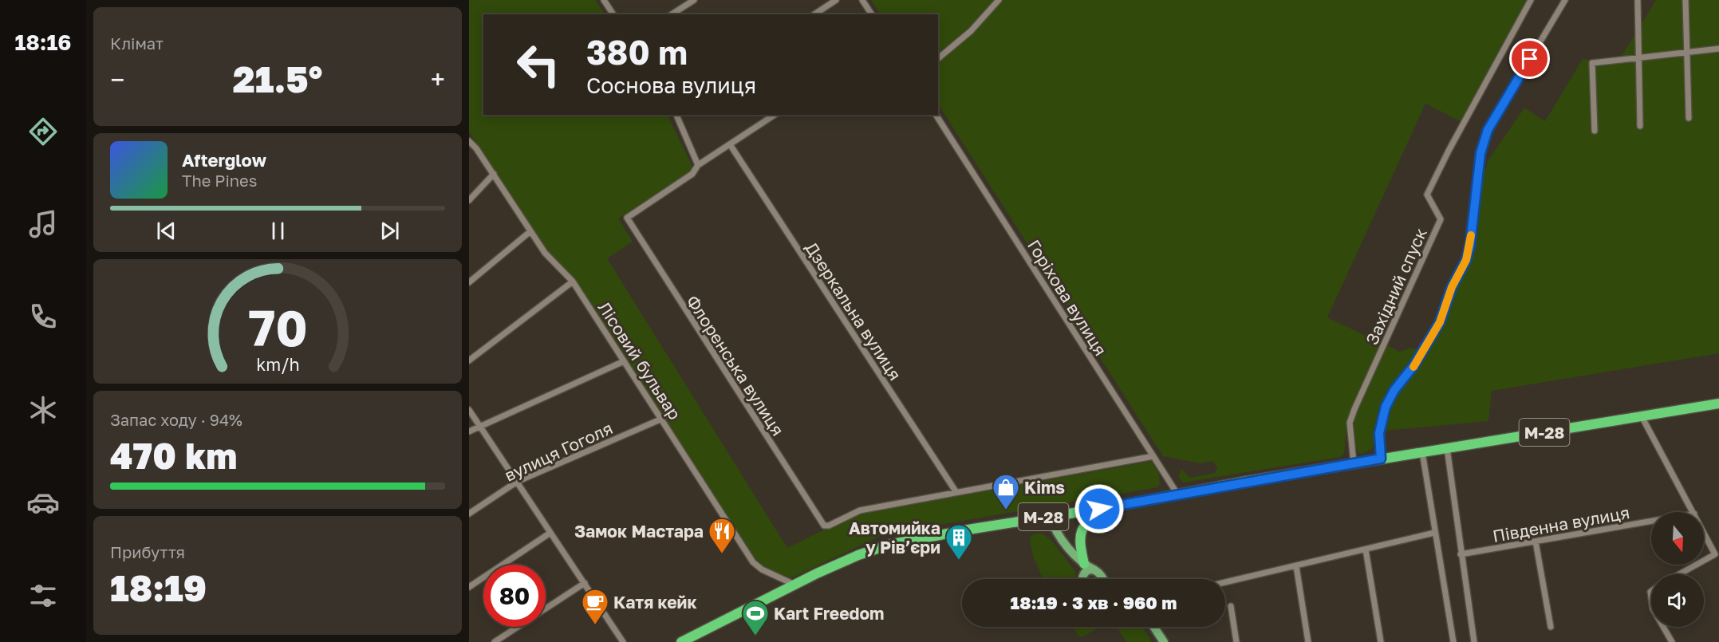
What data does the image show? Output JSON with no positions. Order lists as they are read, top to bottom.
{
  "streets": {
    "highway": ["М-28"],
    "street": [
      "Західний спуск",
      "Горіхова вулиця",
      "Дзеркальна вулиця",
      "Лісовий бульвар",
      "Флоренська вулиця",
      "вулиця Гоголя",
      "Південна вулиця"
    ]
  },
  "crossings": [
    ["Західний спуск", "М-28"],
    ["Горіхова вулиця", "М-28"],
    ["Дзеркальна вулиця", "Флоренська вулиця"],
    ["Лісовий бульвар", "М-28"],
    ["Лісовий бульвар", "вулиця Гоголя"]
  ],
  "places": {
    "shop": ["Kims"],
    "restaurant": ["Замок Мастара"],
    "building": ["Автомийка у Рівʼєри"],
    "cafe": ["Катя кейк"],
    "sports": ["Kart Freedom"]
  },
  "north": "bottom",
  "page": {
    "tabs": "18:16",
    "tile": [
      "Клімат",
      ["Запас ходу · 94%", "470 km"],
      ["Прибуття", "18:19"]
    ],
    "turn": ["380 m", "Соснова вулиця"],
    "heat": ["−", "21.5°", "+"],
    "song": ["Afterglow", "The Pines"],
    "limit": "80",
    "trip": "18:19 · 3 хв · 960 m",
    "gauge": ["70", "km/h"]
  }
}
